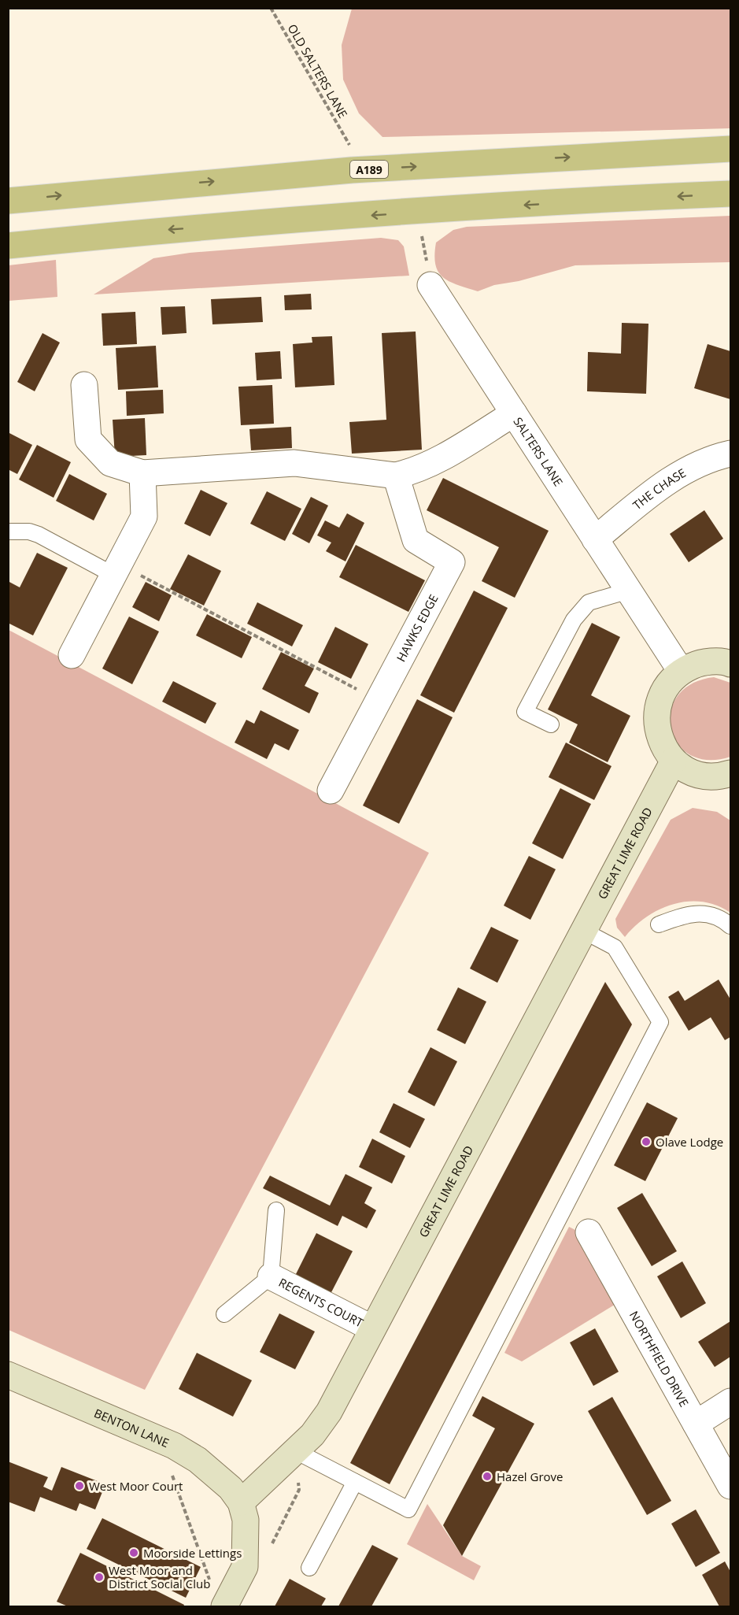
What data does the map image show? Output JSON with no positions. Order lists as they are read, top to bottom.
{
  "streets": {
    "main road": ["A189", "GREAT LIME ROAD", "BENTON LANE"],
    "street": [
      "SALTERS LANE",
      "THE CHASE",
      "HAWKS EDGE",
      "REGENTS COURT",
      "NORTHFIELD DRIVE"
    ],
    "path": ["OLD SALTERS LANE"]
  },
  "crossings": [
    ["SALTERS LANE", "THE CHASE"],
    ["GREAT LIME ROAD", "REGENTS COURT"],
    ["GREAT LIME ROAD", "BENTON LANE"]
  ],
  "places": [
    "Olave Lodge",
    "Hazel Grove",
    "West Moor Court",
    "Moorside Lettings",
    "West Moor and District Social Club"
  ]
}
